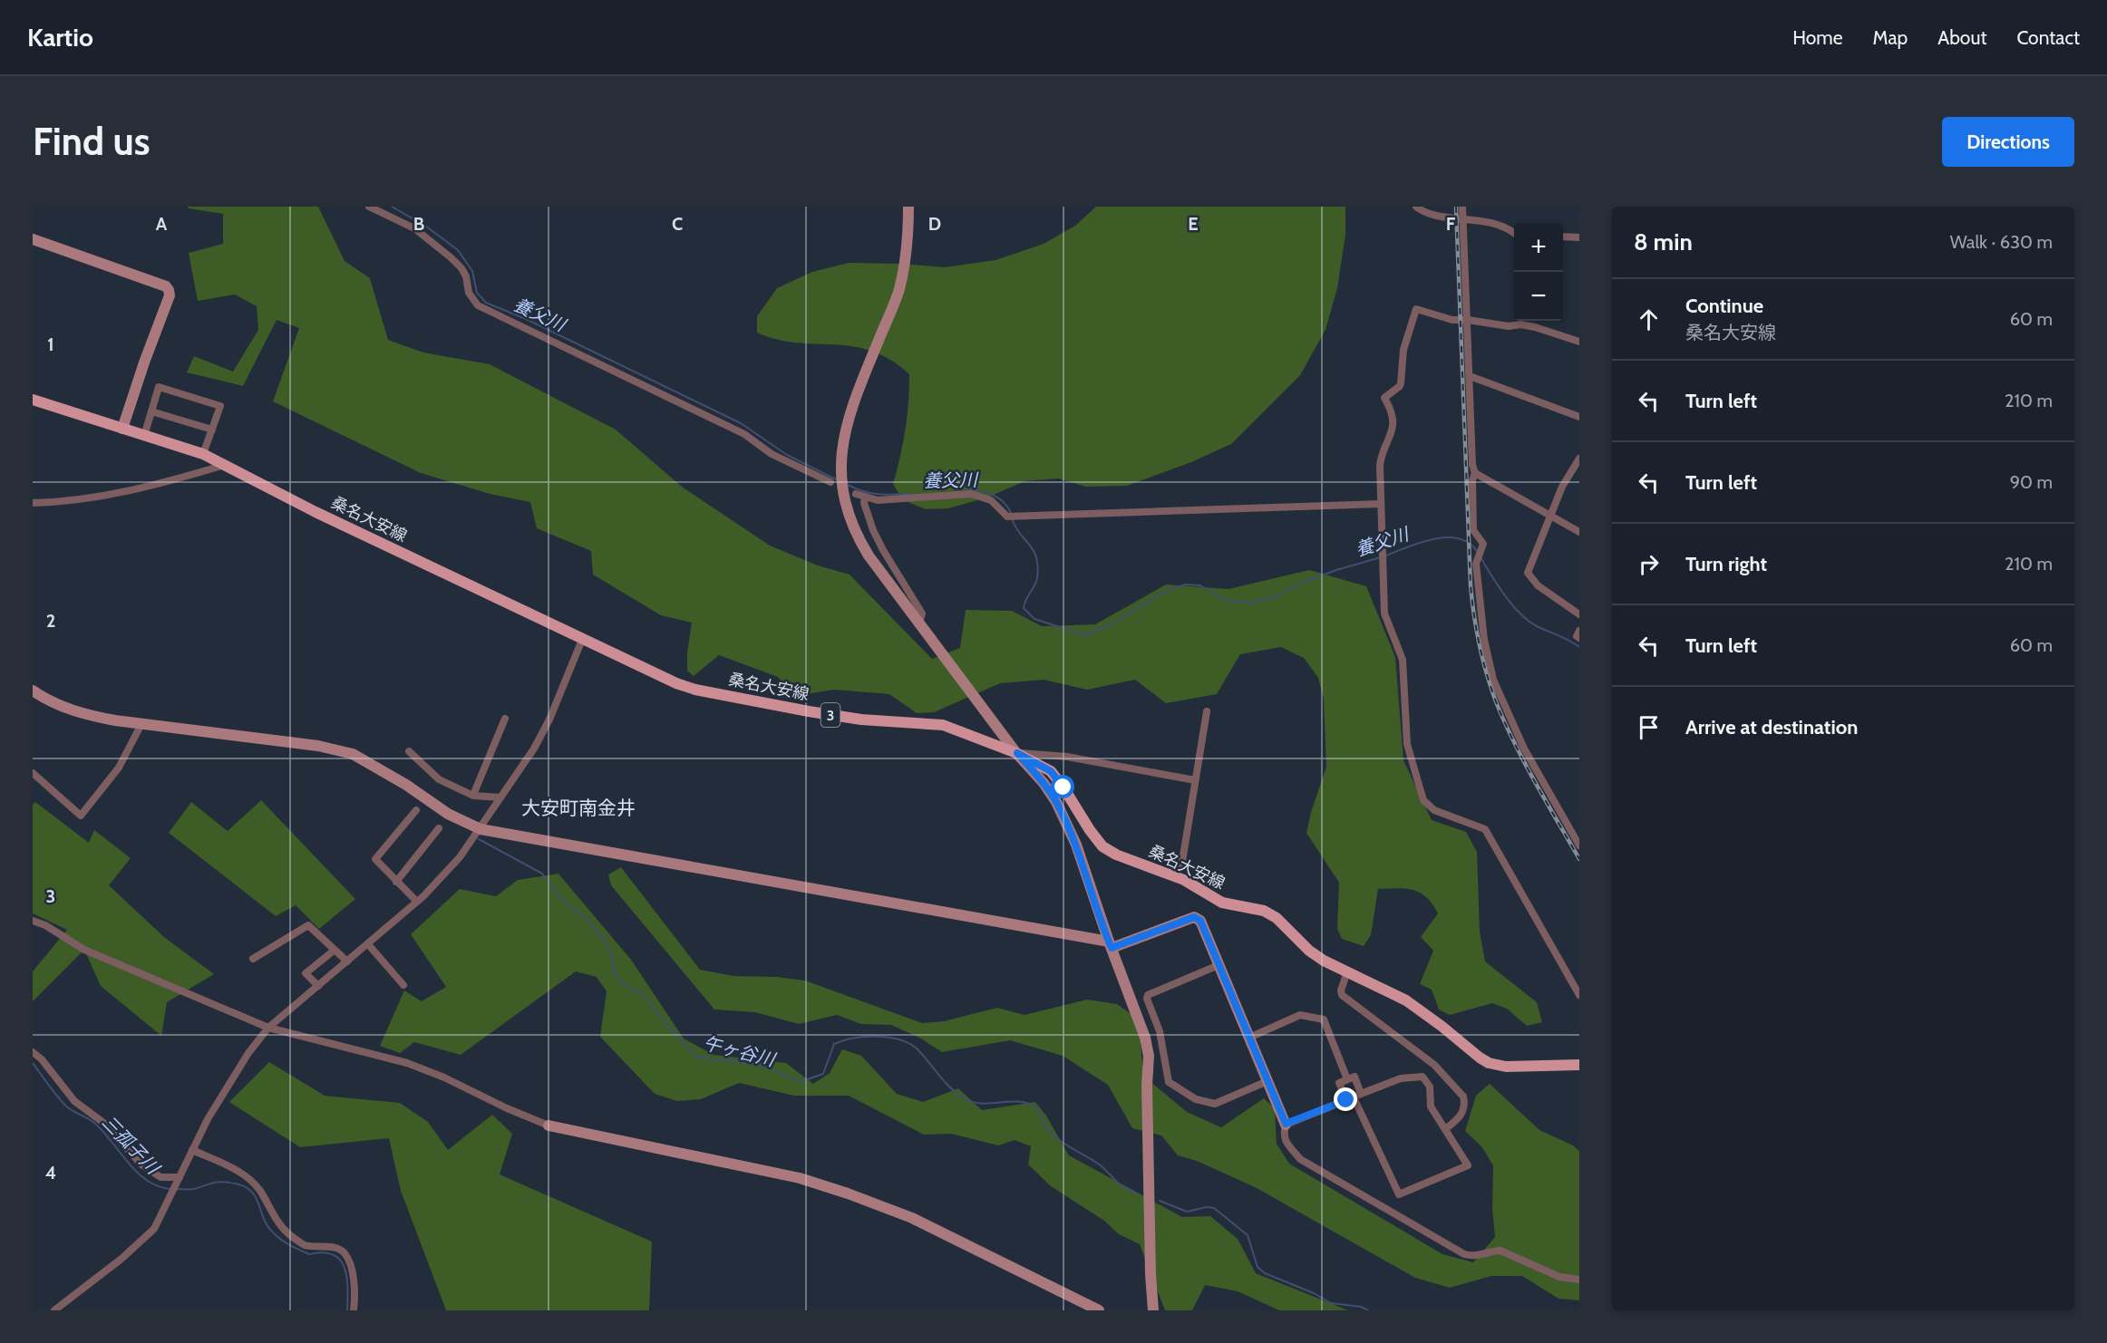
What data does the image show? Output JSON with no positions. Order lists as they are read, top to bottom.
{
  "streets": {
    "main road": ["桑名大安線", "3"]
  },
  "districts": ["大安町南金井"],
  "water": ["養父川", "午ヶ谷川", "三孤子川"],
  "page": {
    "header": "Kartio",
    "nav": [
      "Home",
      "Map",
      "About",
      "Contact"
    ],
    "buttons": "Directions",
    "title": "Find us",
    "heading": ["8 min", "Walk · 630 m"],
    "map_buttons": ["+", "−"],
    "list": [
      ["Continue", "桑名大安線", "60 m"],
      ["Turn left", "210 m"],
      ["Turn left", "90 m"],
      ["Turn right", "210 m"],
      ["Turn left", "60 m"],
      "Arrive at destination"
    ]
  },
  "grid": {
    "columns": [
      "A",
      "B",
      "C",
      "D",
      "E",
      "F"
    ],
    "rows": [
      "1",
      "2",
      "3",
      "4"
    ]
  }
}
